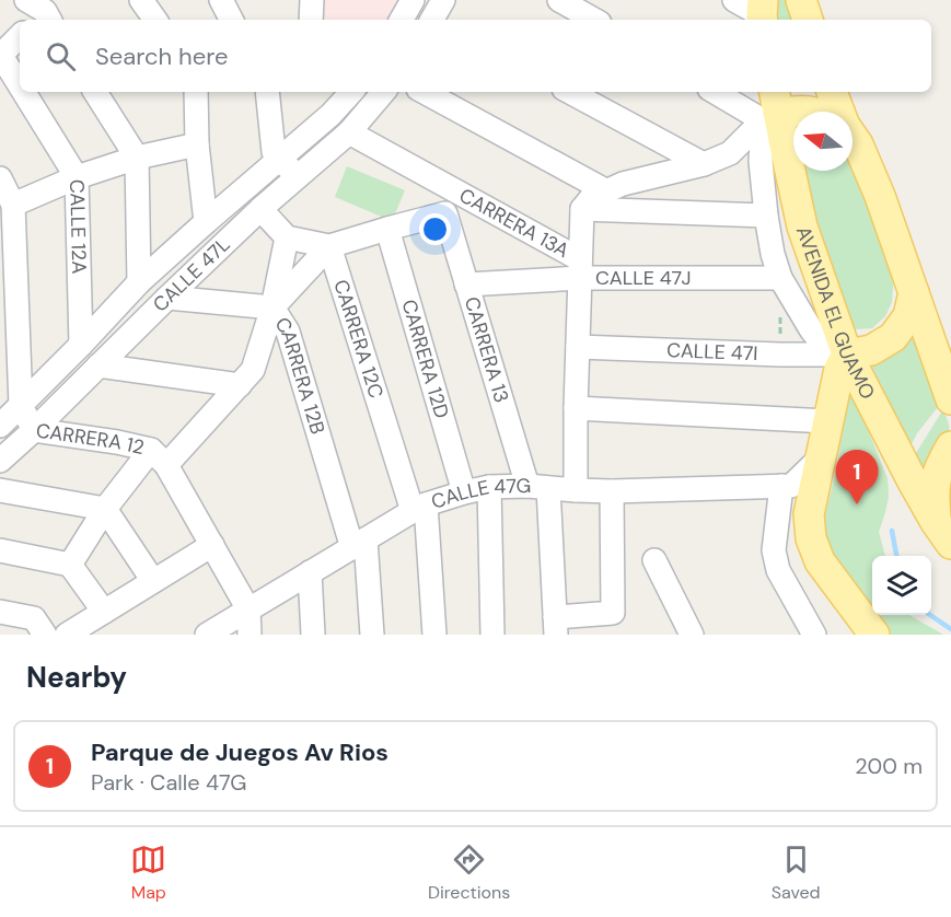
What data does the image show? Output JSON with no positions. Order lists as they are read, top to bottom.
{
  "streets": {
    "main road": ["AVENIDA EL GUAMO"],
    "street": [
      "CARRERA 13A",
      "CALLE 12A",
      "CALLE 47L",
      "CALLE 47J",
      "CARRERA 12C",
      "CARRERA 13",
      "CALLE 47I",
      "CARRERA 12D",
      "CARRERA 12B",
      "CARRERA 12",
      "CALLE 47G"
    ]
  },
  "crossings": [
    ["CARRERA 13A", "CALLE 47L"],
    ["CARRERA 13A", "CALLE 47J"],
    ["CARRERA 13A", "CALLE 47I"],
    ["CARRERA 13A", "CALLE 47G"],
    ["CALLE 12A", "CALLE 47L"],
    ["CALLE 47L", "CARRERA 12B"],
    ["CALLE 47L", "CARRERA 12"],
    ["CALLE 47J", "CARRERA 13"],
    ["AVENIDA EL GUAMO", "CALLE 47I"],
    ["CARRERA 12C", "CALLE 47G"],
    ["CARRERA 13", "CARRERA 12D"],
    ["CARRERA 13", "CALLE 47G"],
    ["CARRERA 12D", "CALLE 47G"],
    ["CARRERA 12B", "CALLE 47G"],
    ["CARRERA 12", "CALLE 47G"]
  ],
  "north": "left",
  "page": {
    "search": "Search here",
    "pins": "1",
    "heading": "Nearby",
    "list": [
      {
        "mark": "1",
        "name": "Parque de Juegos Av Rios",
        "note": "Park · Calle 47G",
        "value": "200 m"
      }
    ],
    "nav": ["Map", "Directions", "Saved"]
  }
}
